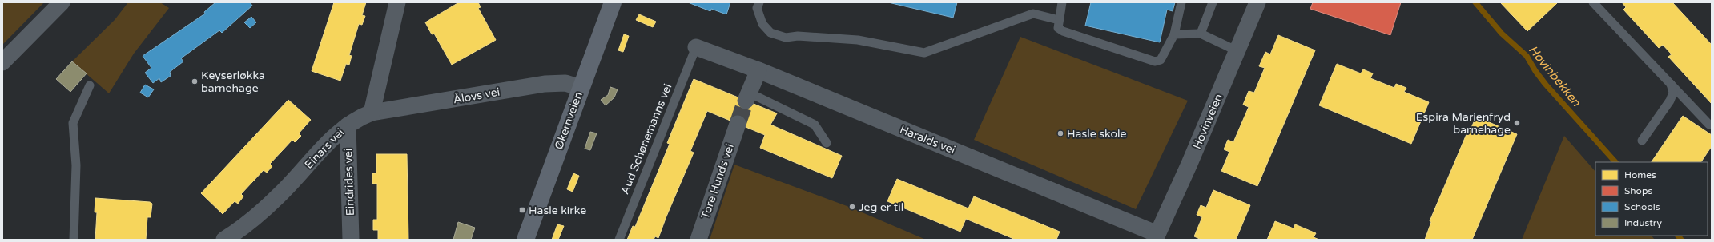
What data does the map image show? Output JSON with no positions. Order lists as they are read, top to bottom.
{
  "streets": {
    "main road": ["Økernveien"],
    "street": [
      "Ålovs vei",
      "Hovinveien",
      "Haralds vei",
      "Einars vei",
      "Tore Hunds vei",
      "Eindrides vei"
    ],
    "lane": ["Aud Schønemanns vei"]
  },
  "crossings": [
    ["Ålovs vei", "Økernveien"],
    ["Ålovs vei", "Einars vei"],
    ["Hovinveien", "Haralds vei"],
    ["Aud Schønemanns vei", "Haralds vei"],
    ["Einars vei", "Eindrides vei"]
  ],
  "water": ["Hovinbekken"],
  "places": {
    "other": [
      "Keyserløkka barnehage",
      "Espira Marienfryd barnehage",
      "Hasle skole",
      "Jeg er til"
    ],
    "transit": ["Hasle kirke"]
  },
  "legend": [
    "Homes",
    "Shops",
    "Schools",
    "Industry"
  ]
}
